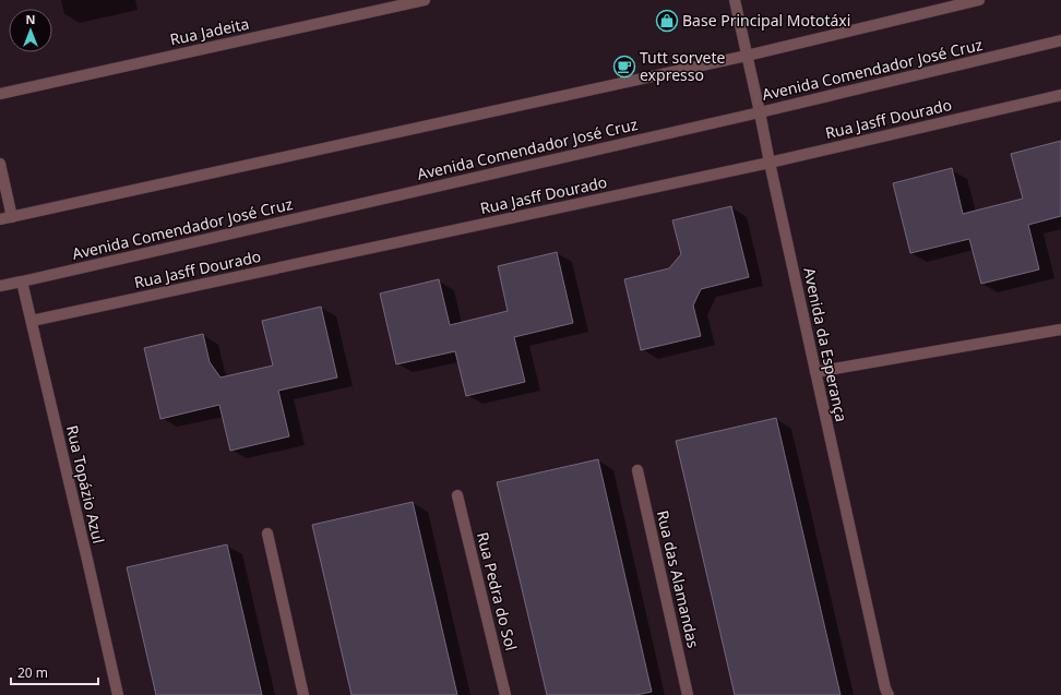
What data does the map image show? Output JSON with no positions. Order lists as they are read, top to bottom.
{
  "streets": {
    "street": [
      "Rua Jadeita",
      "Avenida Comendador José Cruz",
      "Rua Jasff Dourado",
      "Avenida da Esperança",
      "Rua Topázio Azul",
      "Rua das Alamandas",
      "Rua Pedra do Sol"
    ]
  },
  "crossings": [
    ["Avenida Comendador José Cruz", "Avenida da Esperança"],
    ["Avenida Comendador José Cruz", "Rua Topázio Azul"],
    ["Rua Jasff Dourado", "Avenida da Esperança"],
    ["Rua Jasff Dourado", "Rua Topázio Azul"]
  ],
  "places": {
    "shop": ["Base Principal Mototáxi"],
    "cafe": ["Tutt sorvete expresso"]
  },
  "scale_bar": "20 m",
  "north": "top"
}
